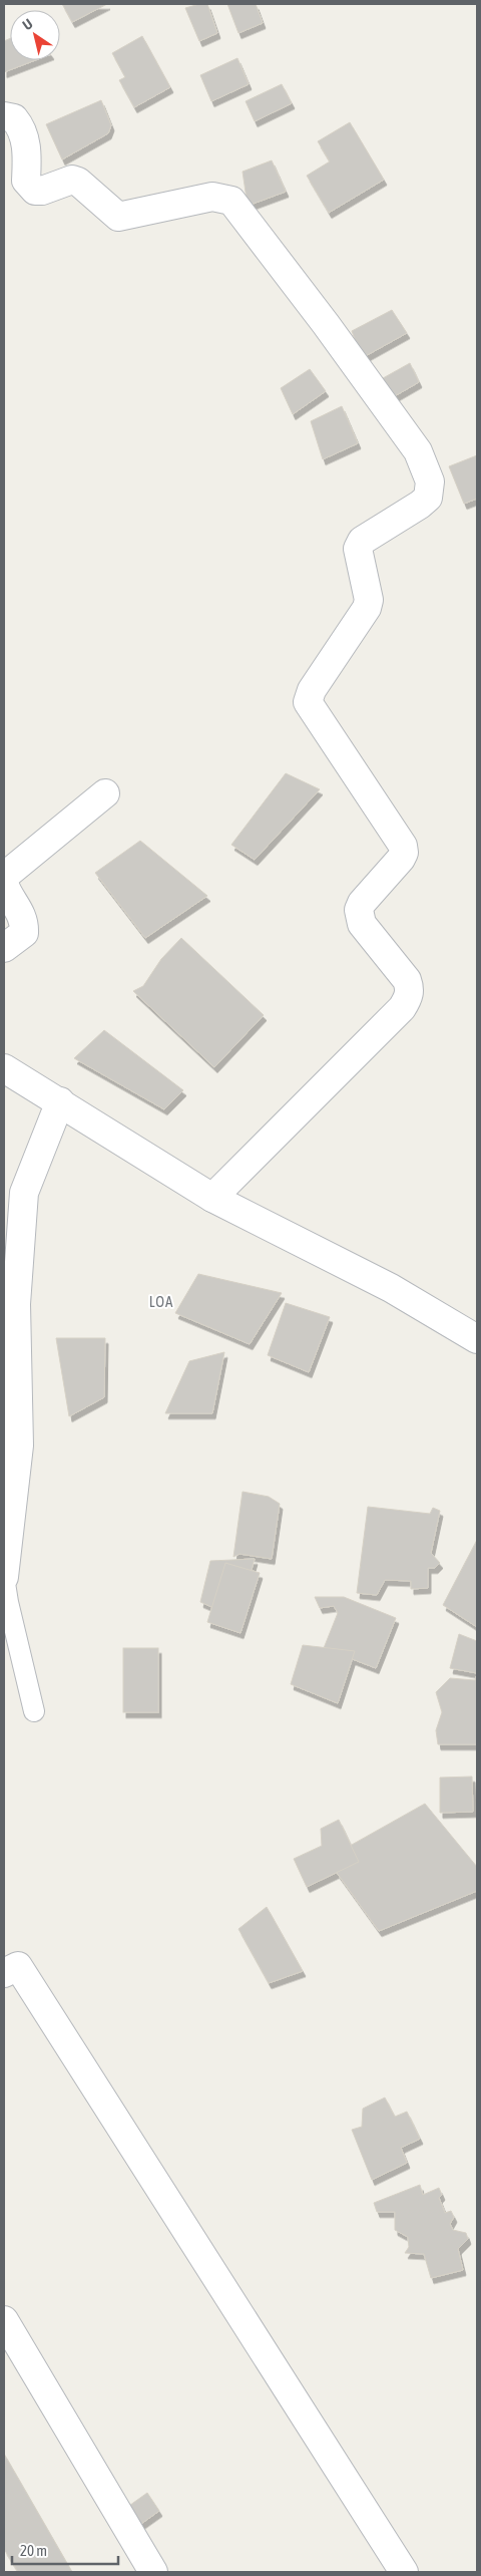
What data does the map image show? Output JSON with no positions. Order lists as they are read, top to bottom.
{
  "districts": ["LOA"],
  "scale_bar": "20 m",
  "north": "top left"
}
